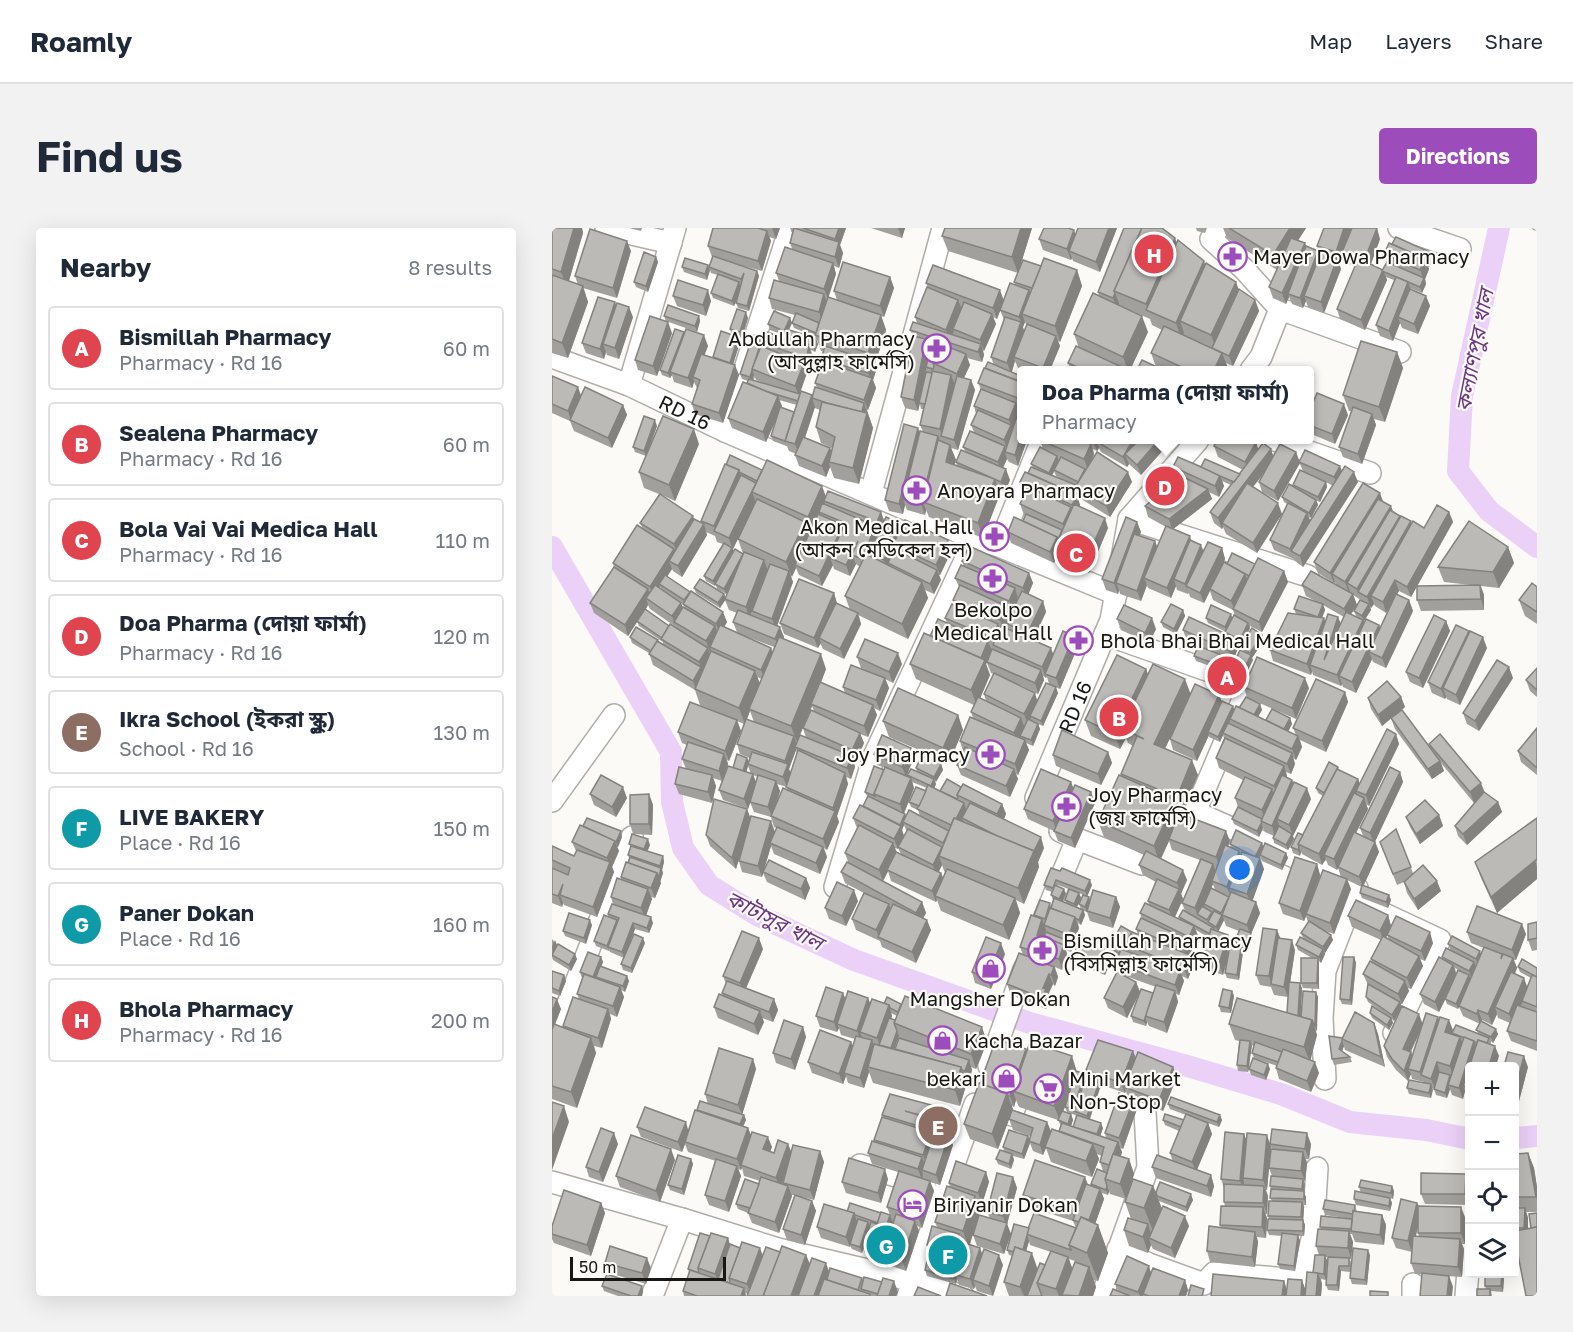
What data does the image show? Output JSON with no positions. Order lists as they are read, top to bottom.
{
  "streets": {
    "street": ["RD 16"]
  },
  "water": ["কল্যাণপুর খাল", "কাটাসুর খাল"],
  "places": {
    "pharmacy": [
      "Mayer Dowa Pharmacy",
      "Abdullah Pharmacy (আব্দুল্লাহ ফার্মেসি)",
      "Anoyara Pharmacy",
      "Akon Medical Hall (আকন মেডিকেল হল)",
      "Bekolpo Medical Hall",
      "Bhola Bhai Bhai Medical Hall",
      "Joy Pharmacy",
      "Joy Pharmacy (জয় ফার্মেসি)",
      "Bismillah Pharmacy (বিসমিল্লাহ ফার্মেসি)"
    ],
    "shop": ["Mangsher Dokan", "Kacha Bazar", "bekari"],
    "supermarket": ["Mini Market Non-Stop"],
    "hotel": ["Biriyanir Dokan"]
  },
  "scale_bar": "50 m",
  "page": {
    "header": "Roamly",
    "nav": ["Map", "Layers", "Share"],
    "buttons": "Directions",
    "title": "Find us",
    "heading": ["Nearby", "8 results"],
    "pins": [
      "H",
      "D",
      "C",
      "A",
      "B",
      "E",
      "G",
      "F"
    ],
    "list": [
      {
        "mark": "A",
        "name": "Bismillah Pharmacy",
        "note": "Pharmacy · Rd 16",
        "value": "60 m"
      },
      {
        "mark": "B",
        "name": "Sealena Pharmacy",
        "note": "Pharmacy · Rd 16",
        "value": "60 m"
      },
      {
        "mark": "C",
        "name": "Bola Vai Vai Medica Hall",
        "note": "Pharmacy · Rd 16",
        "value": "110 m"
      },
      {
        "mark": "D",
        "name": "Doa Pharma (দোয়া ফার্মা)",
        "note": "Pharmacy · Rd 16",
        "value": "120 m"
      },
      {
        "mark": "E",
        "name": "Ikra School (ইকরা স্কুল)",
        "note": "School · Rd 16",
        "value": "130 m"
      },
      {
        "mark": "F",
        "name": "LIVE BAKERY",
        "note": "Place · Rd 16",
        "value": "150 m"
      },
      {
        "mark": "G",
        "name": "Paner Dokan",
        "note": "Place · Rd 16",
        "value": "160 m"
      },
      {
        "mark": "H",
        "name": "Bhola Pharmacy",
        "note": "Pharmacy · Rd 16",
        "value": "200 m"
      }
    ],
    "popup": ["Doa Pharma (দোয়া ফার্মা)", "Pharmacy"],
    "map_buttons": ["+", "−"],
    "scale": "50 m"
  }
}
